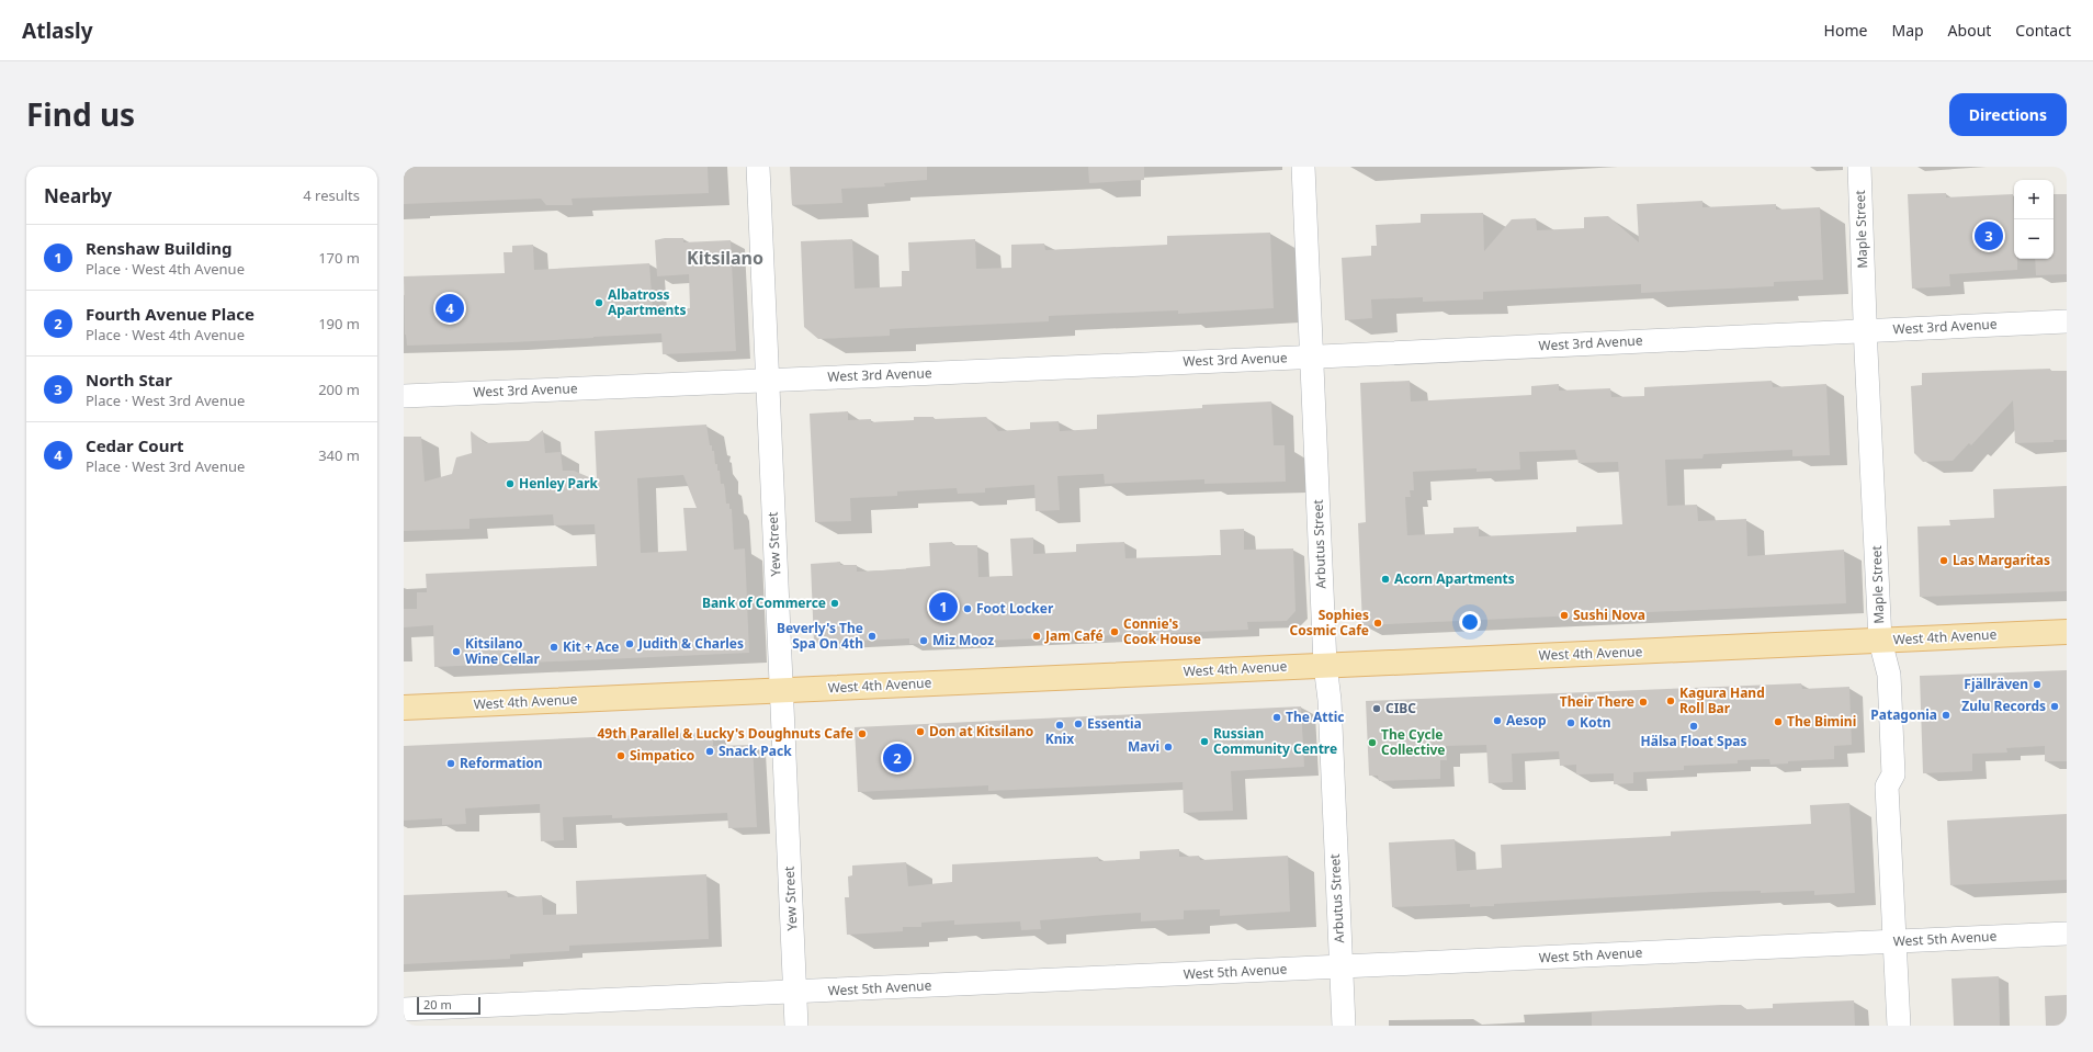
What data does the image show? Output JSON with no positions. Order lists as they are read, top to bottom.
{
  "streets": {
    "main road": ["West 4th Avenue"],
    "street": [
      "Maple Street",
      "West 3rd Avenue",
      "Yew Street",
      "Arbutus Street",
      "West 5th Avenue"
    ]
  },
  "crossings": [
    ["Maple Street", "West 3rd Avenue"],
    ["Maple Street", "West 4th Avenue"],
    ["Maple Street", "West 5th Avenue"],
    ["West 3rd Avenue", "Yew Street"],
    ["West 3rd Avenue", "Arbutus Street"],
    ["Yew Street", "West 4th Avenue"],
    ["Yew Street", "West 5th Avenue"],
    ["Arbutus Street", "West 4th Avenue"],
    ["Arbutus Street", "West 5th Avenue"]
  ],
  "districts": ["Kitsilano"],
  "places": [
    "Albatross Apartments",
    "Henley Park",
    "Las Margaritas",
    "Acorn Apartments",
    "Bank of Commerce",
    "Foot Locker",
    "Sushi Nova",
    "Sophies Cosmic Cafe",
    "Connie's Cook House",
    "Beverly's The Spa On 4th",
    "Jam Café",
    "Miz Mooz",
    "Judith & Charles",
    "Kit + Ace",
    "Kitsilano Wine Cellar",
    "Fjällräven",
    "Kagura Hand Roll Bar",
    "Their There",
    "Zulu Records",
    "CIBC",
    "Patagonia",
    "The Attic",
    "Aesop",
    "The Bimini",
    "Kotn",
    "Essentia",
    "Knix",
    "Hälsa Float Spas",
    "Don at Kitsilano",
    "49th Parallel & Lucky's Doughnuts Cafe",
    "Russian Community Centre",
    "The Cycle Collective",
    "Mavi",
    "Snack Pack",
    "Simpatico",
    "Reformation"
  ],
  "scale_bar": "20 m",
  "page": {
    "header": "Atlasly",
    "nav": [
      "Home",
      "Map",
      "About",
      "Contact"
    ],
    "title": "Find us",
    "buttons": "Directions",
    "heading": ["Nearby", "4 results"],
    "map_buttons": ["+", "−"],
    "pins": [
      "3",
      "4",
      "1",
      "2"
    ],
    "list": [
      {
        "mark": "1",
        "name": "Renshaw Building",
        "note": "Place · West 4th Avenue",
        "value": "170 m"
      },
      {
        "mark": "2",
        "name": "Fourth Avenue Place",
        "note": "Place · West 4th Avenue",
        "value": "190 m"
      },
      {
        "mark": "3",
        "name": "North Star",
        "note": "Place · West 3rd Avenue",
        "value": "200 m"
      },
      {
        "mark": "4",
        "name": "Cedar Court",
        "note": "Place · West 3rd Avenue",
        "value": "340 m"
      }
    ],
    "scale": "20 m"
  }
}
